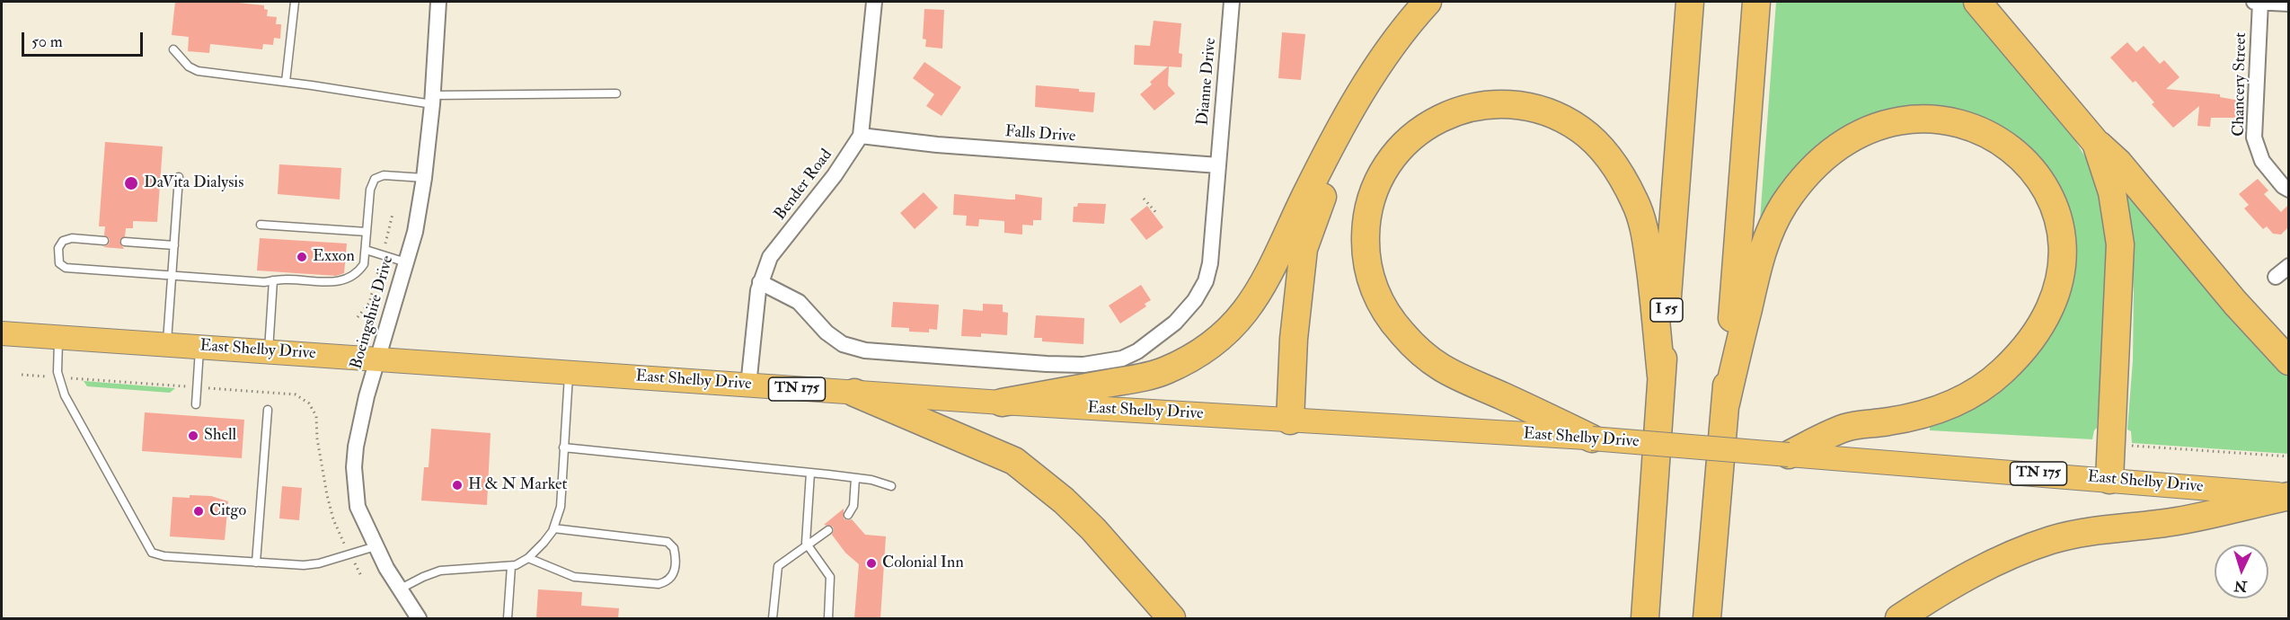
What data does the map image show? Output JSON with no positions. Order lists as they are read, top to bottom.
{
  "streets": {
    "highway": ["I 55"],
    "main road": ["East Shelby Drive", "TN 175"],
    "street": [
      "Dianne Drive",
      "Chancery Street",
      "Falls Drive",
      "Bender Road",
      "Boeingshire Drive"
    ]
  },
  "crossings": [
    ["Dianne Drive", "Falls Drive"],
    ["Dianne Drive", "Bender Road"],
    ["Falls Drive", "Bender Road"],
    ["Bender Road", "East Shelby Drive"],
    ["Boeingshire Drive", "East Shelby Drive"]
  ],
  "places": [
    "DaVita Dialysis",
    "Exxon",
    "Shell",
    "H & N Market",
    "Citgo",
    "Colonial Inn"
  ],
  "scale_bar": "50 m",
  "north": "bottom"
}
